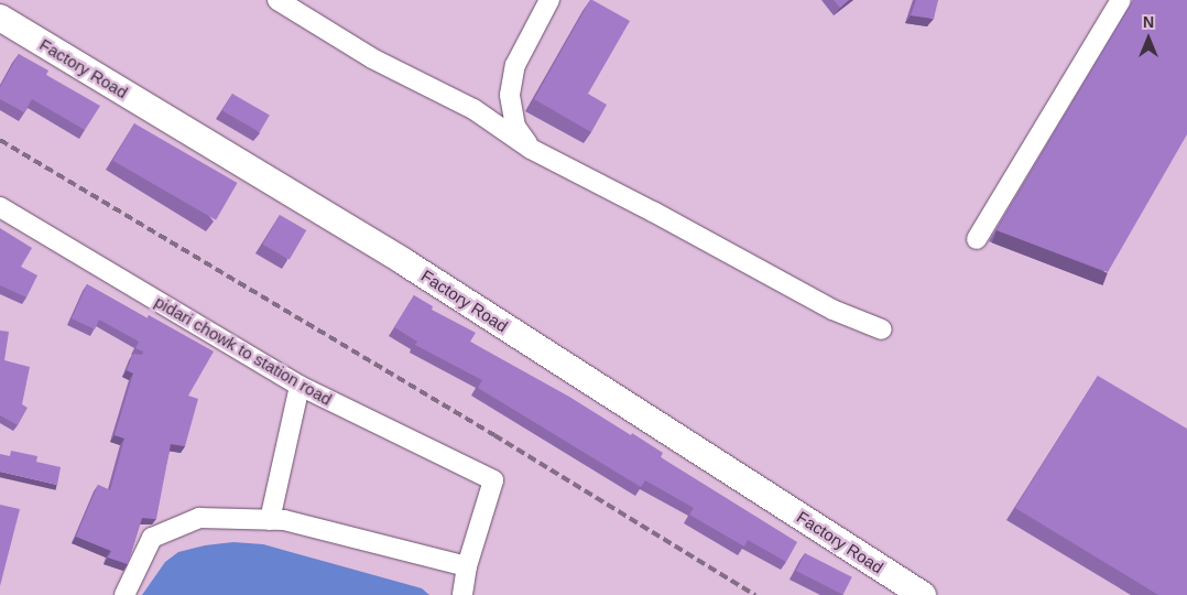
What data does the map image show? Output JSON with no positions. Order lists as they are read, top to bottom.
{
  "streets": {
    "main road": ["Factory Road"],
    "street": ["pidari chowk to station road"]
  },
  "north": "top"
}
